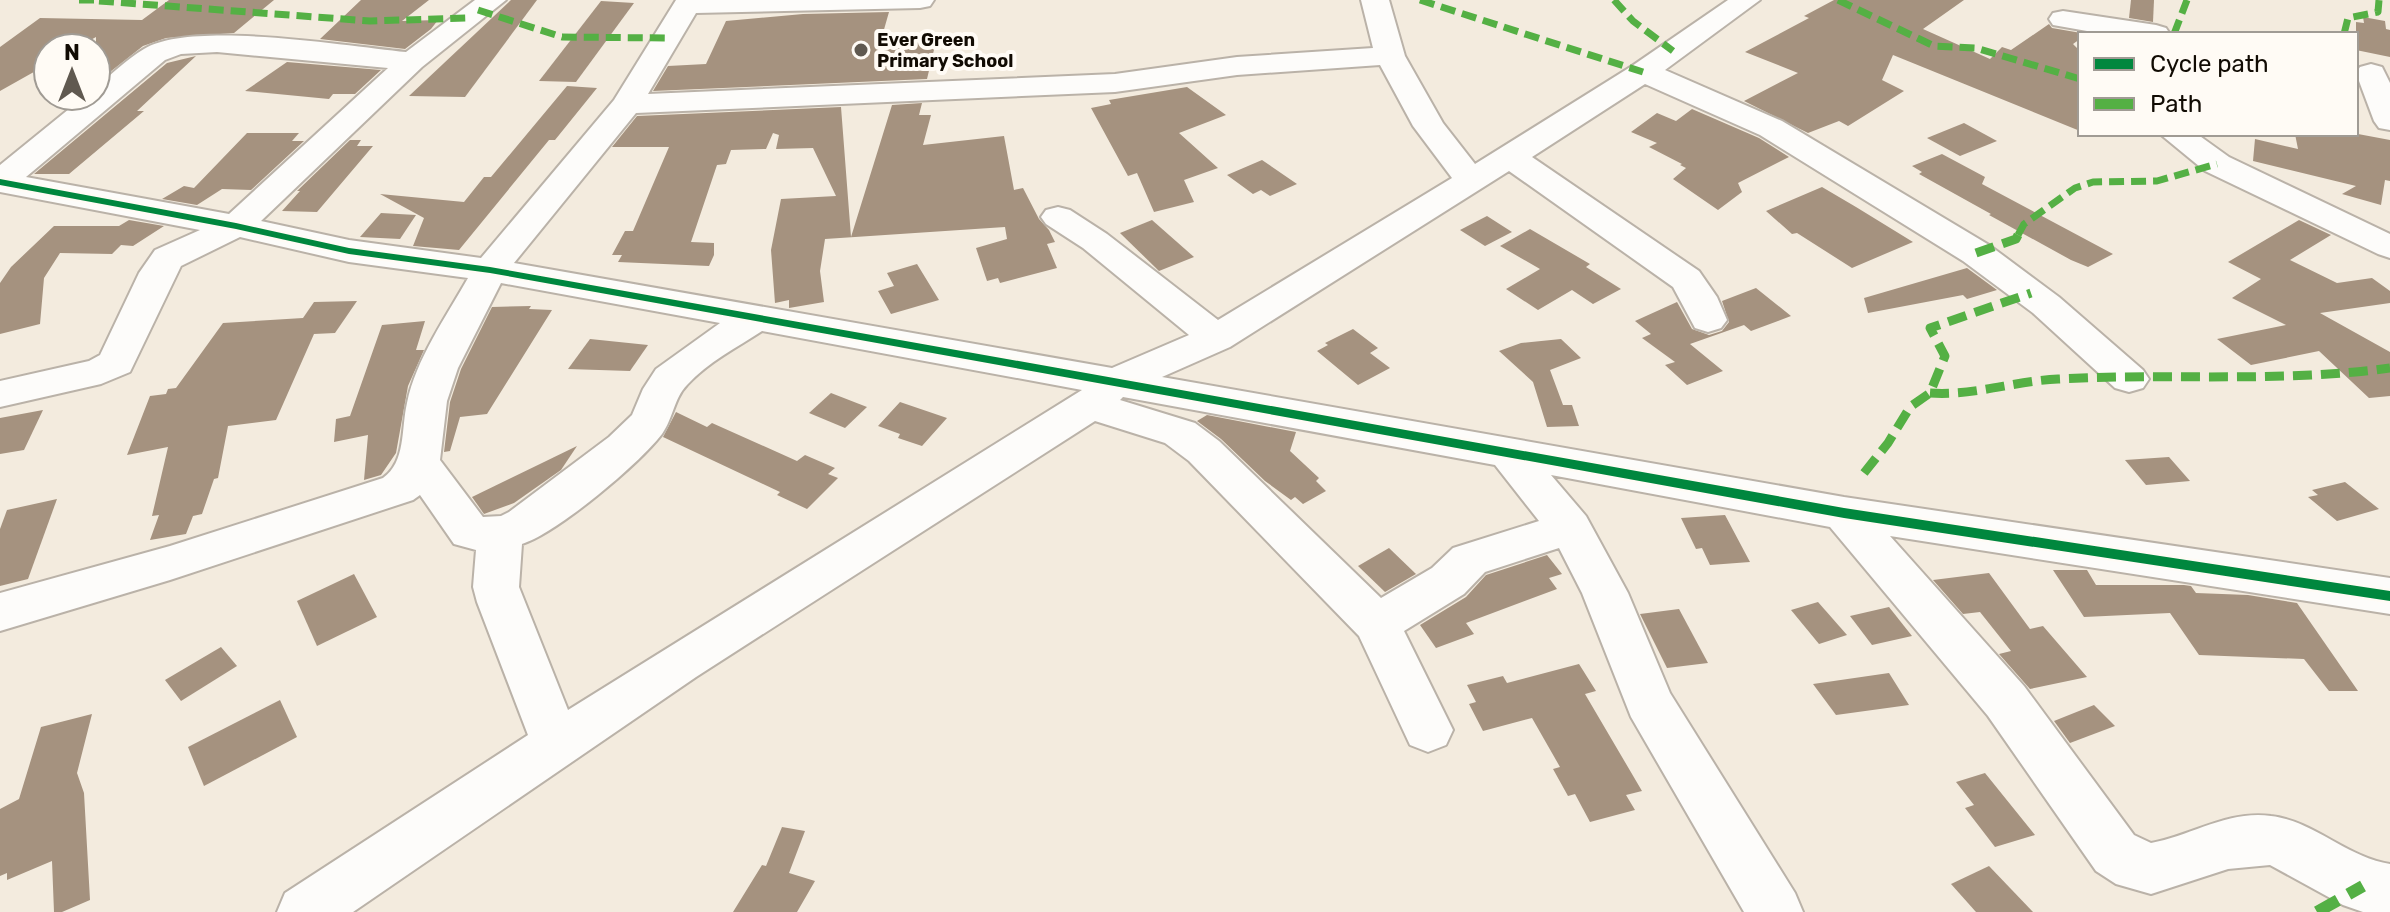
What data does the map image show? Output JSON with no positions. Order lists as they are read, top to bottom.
{
  "places": ["Ever Green Primary School"],
  "legend": ["Cycle path", "Path"],
  "north": "top"
}
